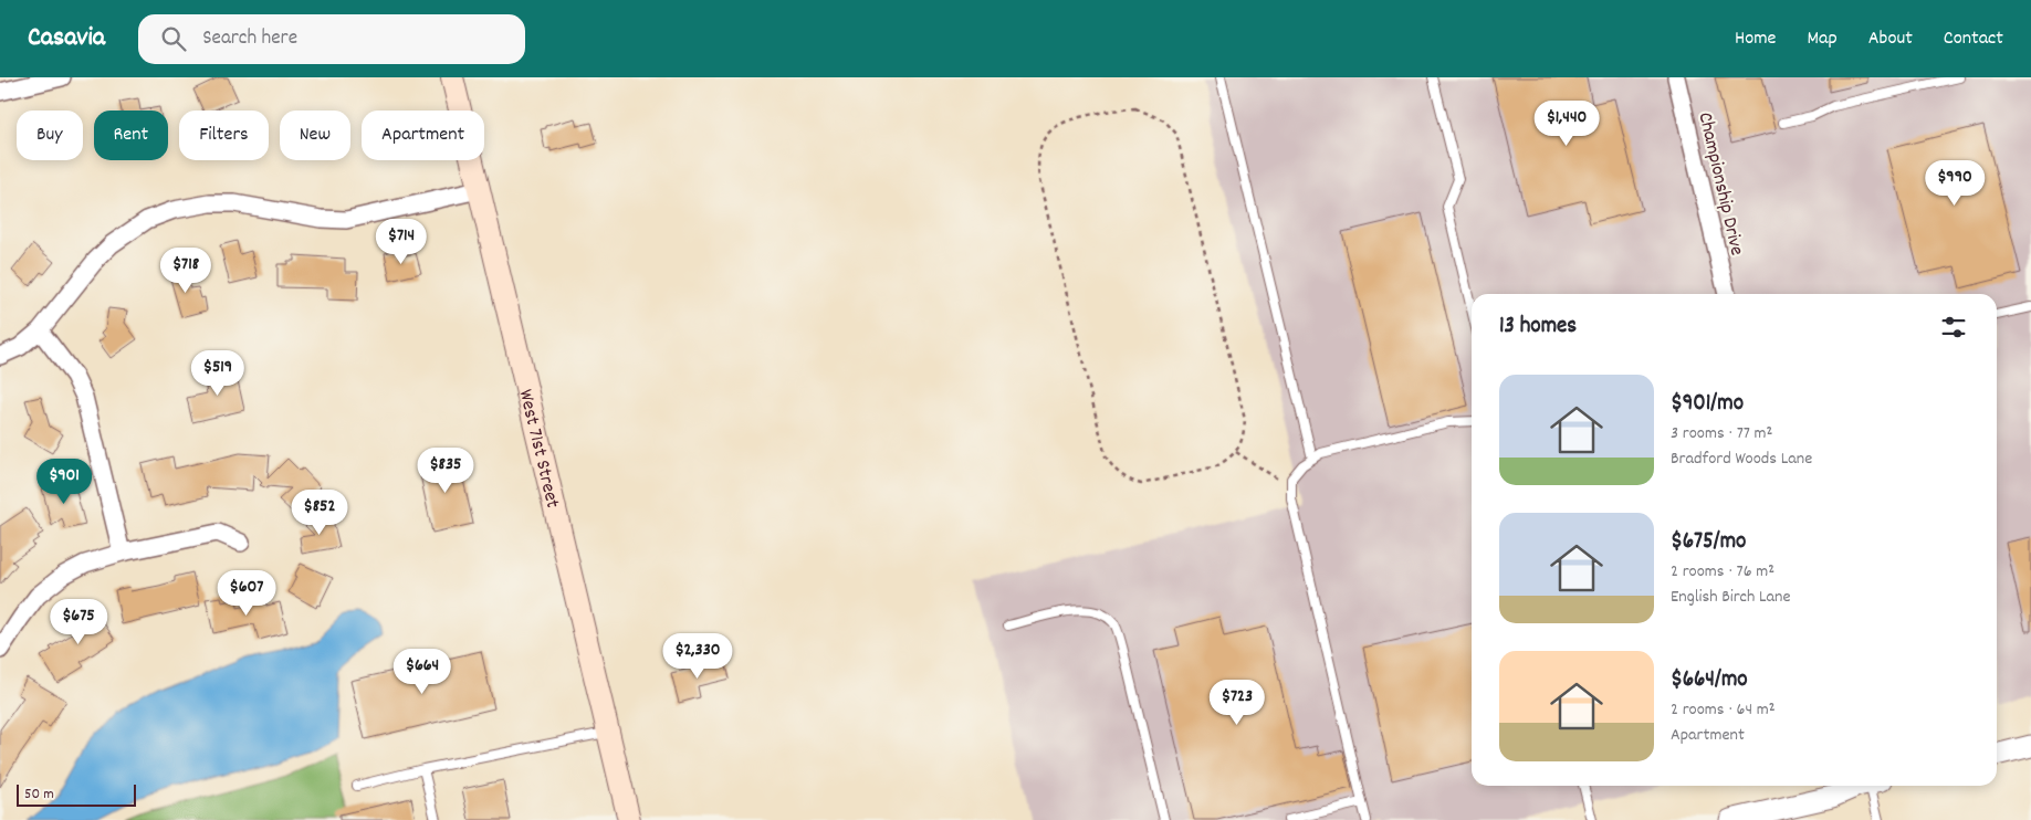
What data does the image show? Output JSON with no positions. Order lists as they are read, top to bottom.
{
  "streets": {
    "main road": ["West 71st Street"],
    "street": ["Championship Drive"]
  },
  "scale_bar": "50 m",
  "page": {
    "header": "Casavia",
    "search": "Search here",
    "nav": [
      "Home",
      "Map",
      "About",
      "Contact"
    ],
    "price": [
      "$1,440",
      "$990",
      "$714",
      "$718",
      "$519",
      "$835",
      "$901",
      "$852",
      "$607",
      "$675",
      "$2,330",
      "$664",
      "$723"
    ],
    "chip": [
      "Buy",
      "Rent",
      "Filters",
      "New",
      "Apartment"
    ],
    "heading": "13 homes",
    "list": [
      {
        "name": "$901/mo",
        "note": "3 rooms · 77 m² · Bradford Woods Lane"
      },
      {
        "name": "$675/mo",
        "note": "2 rooms · 76 m² · English Birch Lane"
      },
      {
        "name": "$664/mo",
        "note": "2 rooms · 64 m² · Apartment"
      }
    ],
    "scale": "50 m"
  }
}
